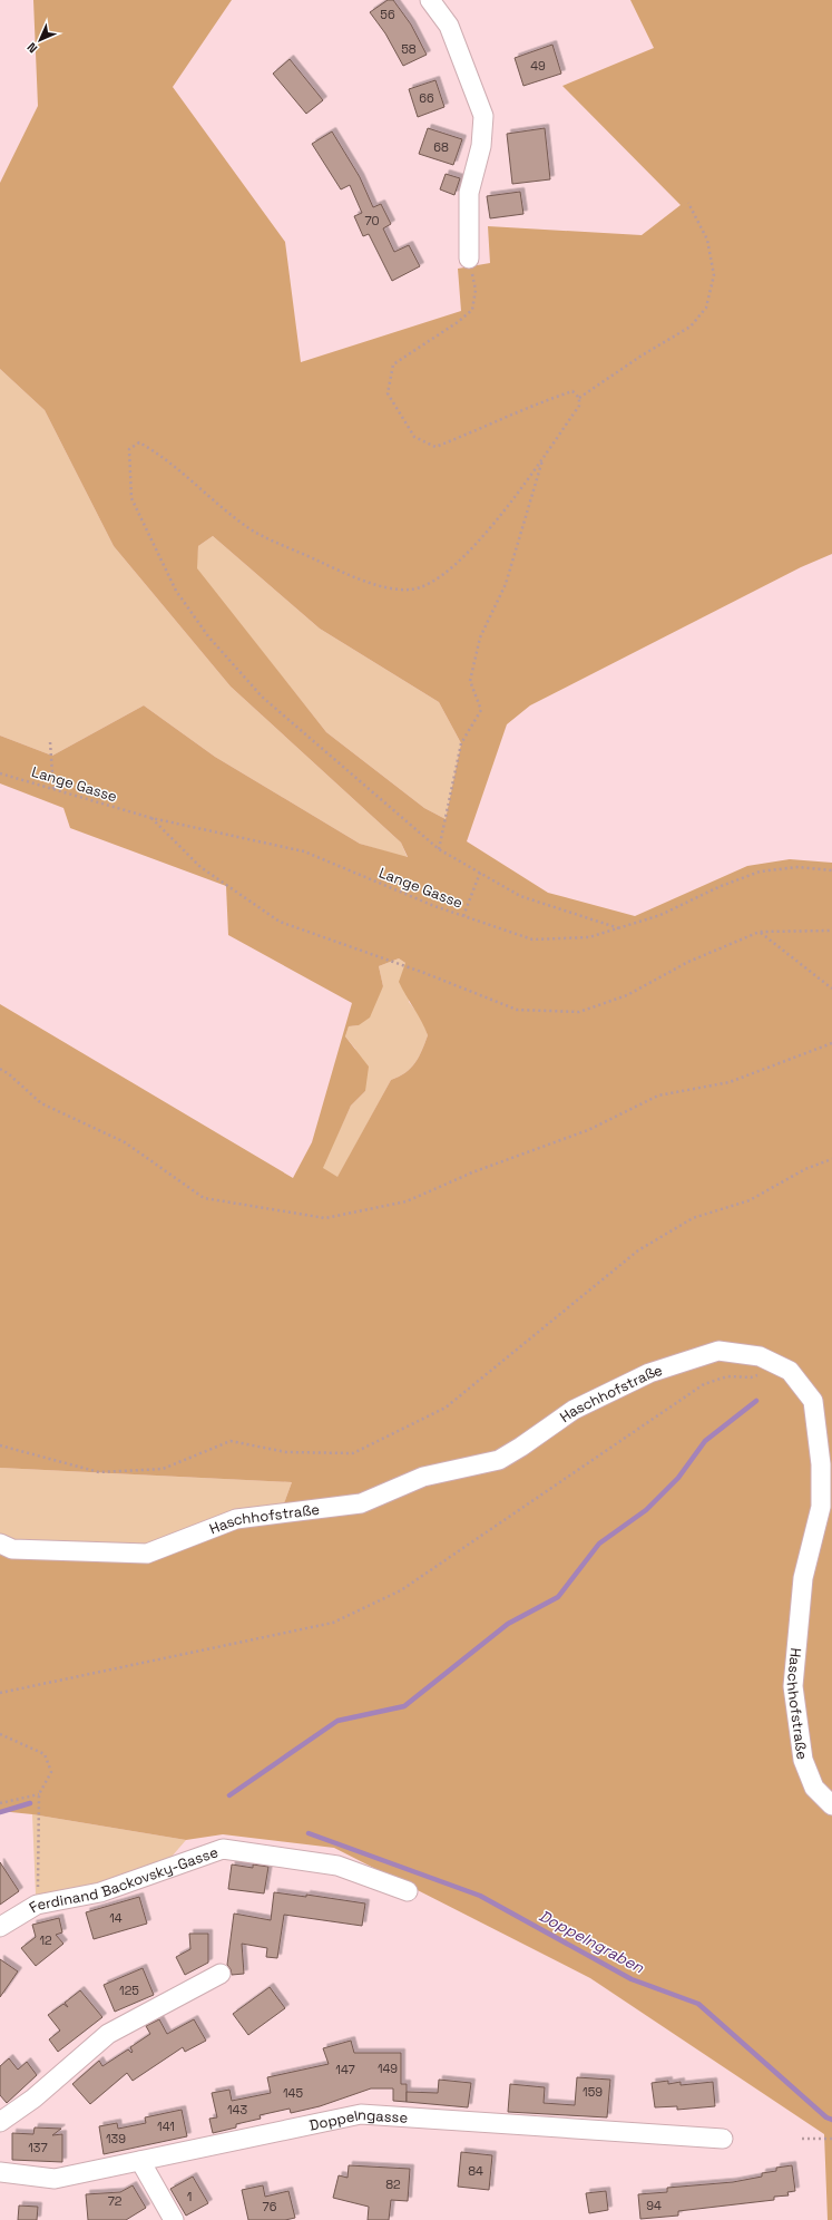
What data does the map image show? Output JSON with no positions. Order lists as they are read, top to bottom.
{
  "streets": {
    "street": ["Haschhofstraße", "Ferdinand Backovsky-Gasse", "Doppelngasse"],
    "path": ["Lange Gasse"]
  },
  "water": ["Doppelngraben"],
  "house_numbers": [
    "56",
    "58",
    "49",
    "66",
    "68",
    "70",
    "14",
    "12",
    "125",
    "149",
    "147",
    "159",
    "145",
    "143",
    "141",
    "139",
    "137",
    "84",
    "82",
    "1",
    "72",
    "94",
    "76"
  ],
  "north": "bottom left"
}
